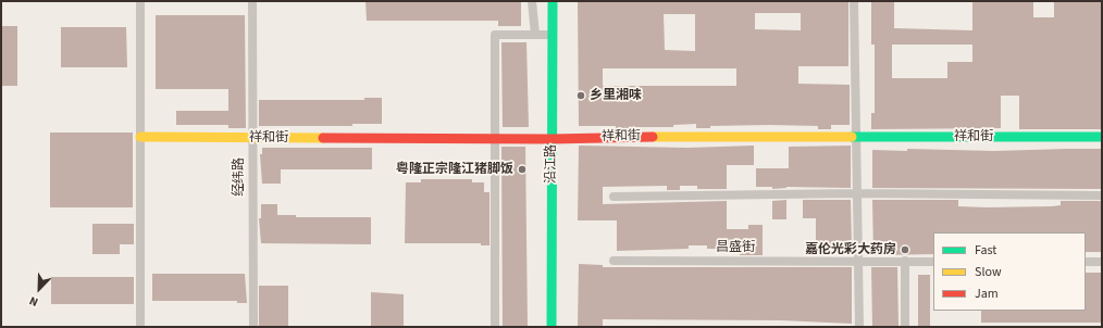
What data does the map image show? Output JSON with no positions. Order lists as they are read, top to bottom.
{
  "streets": {
    "street": [
      "祥和街",
      "沿江路",
      "经纬路",
      "昌盛街"
    ]
  },
  "crossings": [
    ["祥和街", "沿江路"],
    ["祥和街", "经纬路"]
  ],
  "places": ["乡里湘味", "粤隆正宗隆江猪脚饭", "嘉伦光彩大药房"],
  "legend": ["Fast", "Slow", "Jam"],
  "north": "bottom left"
}
